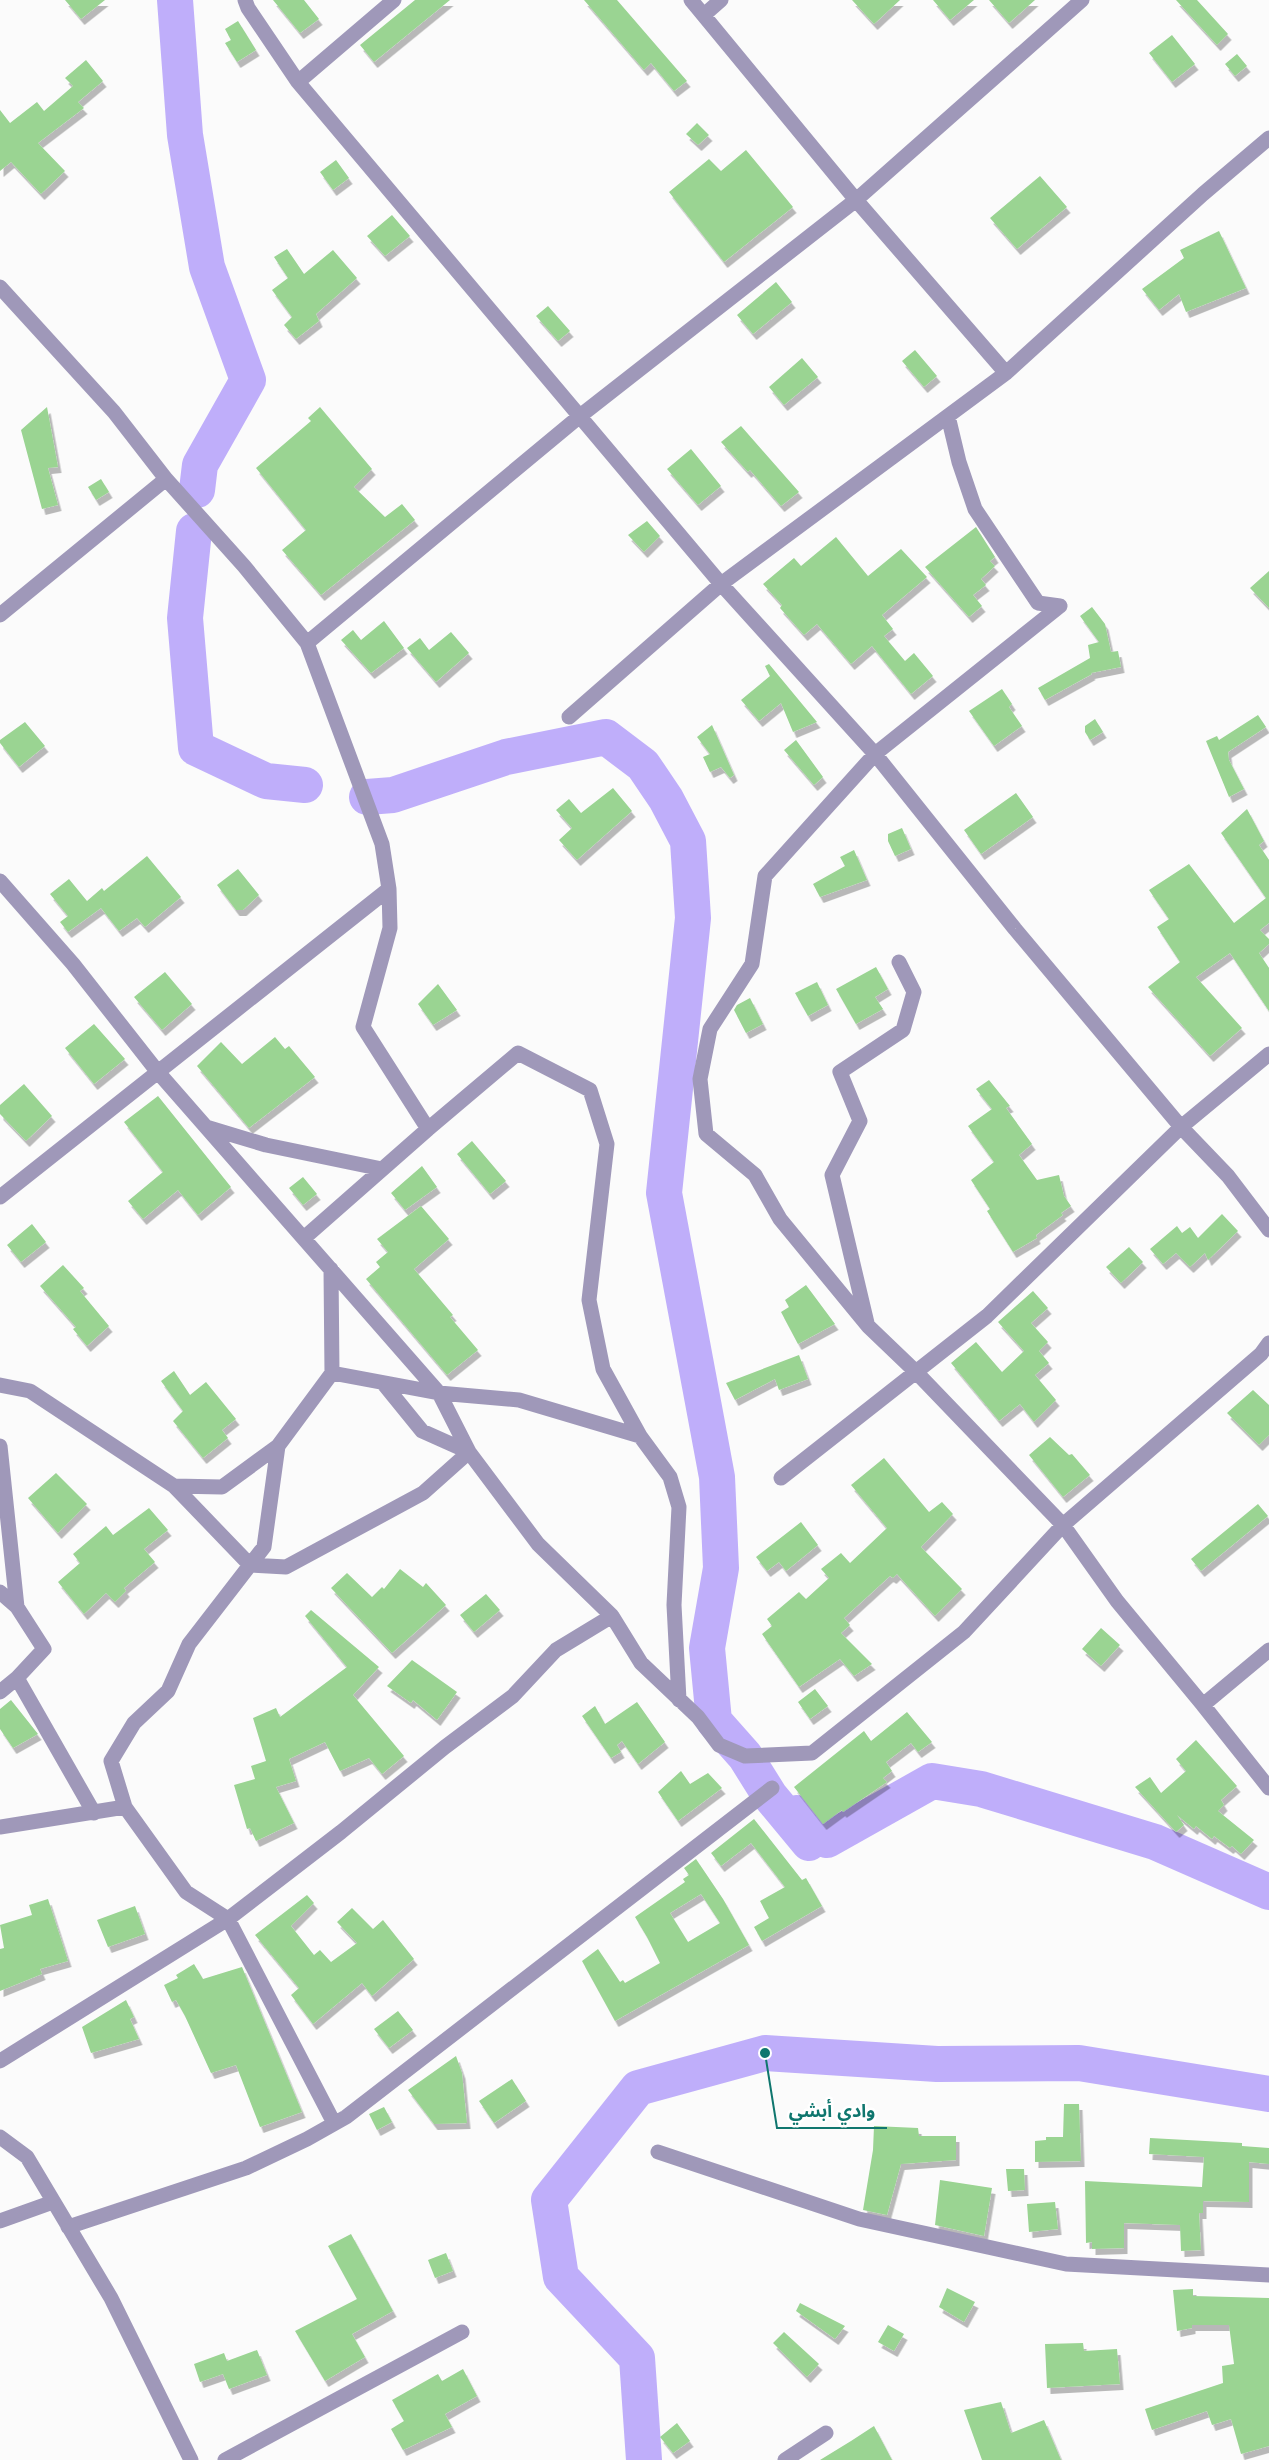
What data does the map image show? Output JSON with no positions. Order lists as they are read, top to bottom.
{
  "places": ["وادي أبشي"]
}
